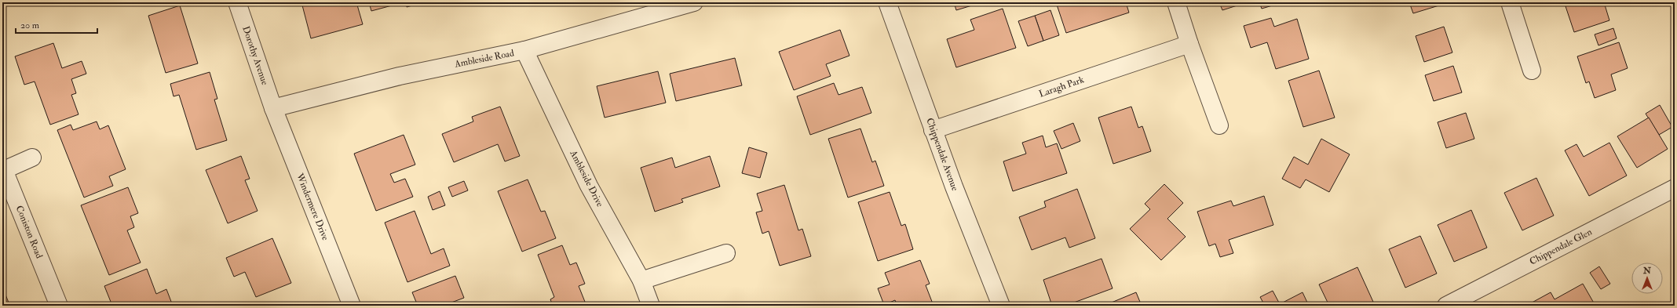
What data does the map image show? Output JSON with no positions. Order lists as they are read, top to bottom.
{
  "streets": {
    "street": [
      "Dorothy Avenue",
      "Ambleside Road",
      "Laragh Park",
      "Chippendale Avenue",
      "Ambleside Drive",
      "Windermere Drive",
      "Coniston Road",
      "Chippendale Glen"
    ]
  },
  "crossings": [
    ["Dorothy Avenue", "Ambleside Road"],
    ["Dorothy Avenue", "Windermere Drive"],
    ["Ambleside Road", "Ambleside Drive"],
    ["Ambleside Road", "Windermere Drive"],
    ["Laragh Park", "Chippendale Avenue"]
  ],
  "scale_bar": "20 m",
  "north": "top"
}
